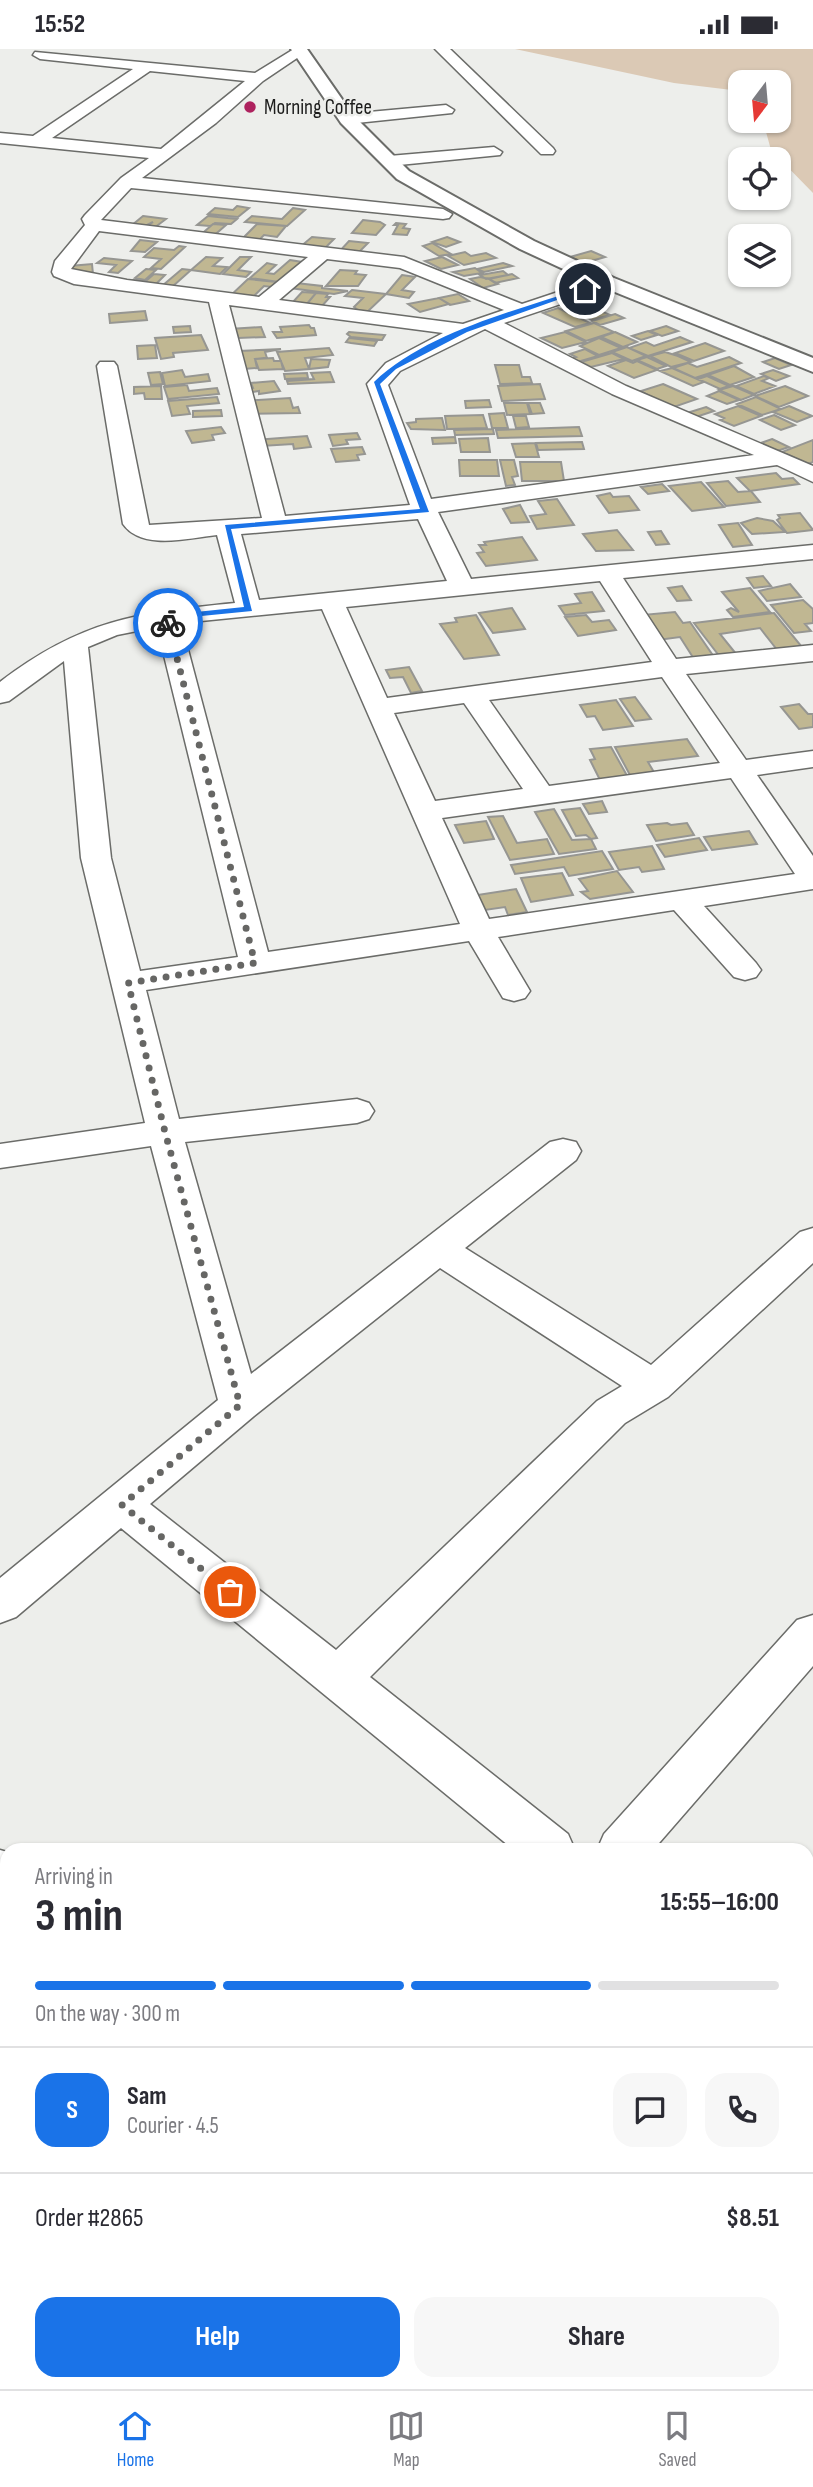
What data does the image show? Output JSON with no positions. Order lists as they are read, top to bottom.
{
  "places": ["Morning Coffee"],
  "north": "bottom",
  "page": {
    "status": "15:52",
    "heading": ["3 min", "Arriving in", "15:55–16:00"],
    "panel": [
      "Sam",
      "Courier · 4.5",
      "Order #2865",
      "$8.51"
    ],
    "bar": "On the way · 300 m",
    "round": "S",
    "buttons": ["Help", "Share"],
    "tabs": ["Home", "Map", "Saved"]
  }
}
